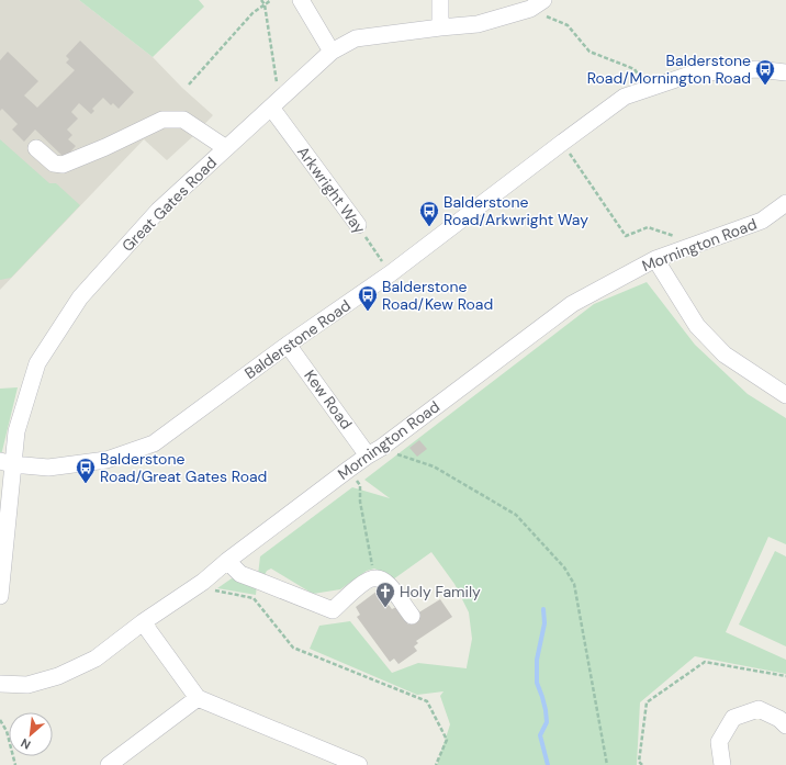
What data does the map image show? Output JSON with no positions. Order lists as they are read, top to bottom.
{
  "streets": {
    "street": [
      "Arkwright Way",
      "Great Gates Road",
      "Mornington Road",
      "Balderstone Road",
      "Kew Road"
    ]
  },
  "crossings": [
    ["Arkwright Way", "Great Gates Road"],
    ["Arkwright Way", "Balderstone Road"],
    ["Great Gates Road", "Balderstone Road"],
    ["Mornington Road", "Kew Road"],
    ["Balderstone Road", "Kew Road"]
  ],
  "places": {
    "bus stop": [
      "Balderstone Road/Mornington Road",
      "Balderstone Road/Arkwright Way",
      "Balderstone Road/Kew Road",
      "Balderstone Road/Great Gates Road"
    ],
    "church": ["Holy Family"]
  },
  "north": "bottom left"
}
